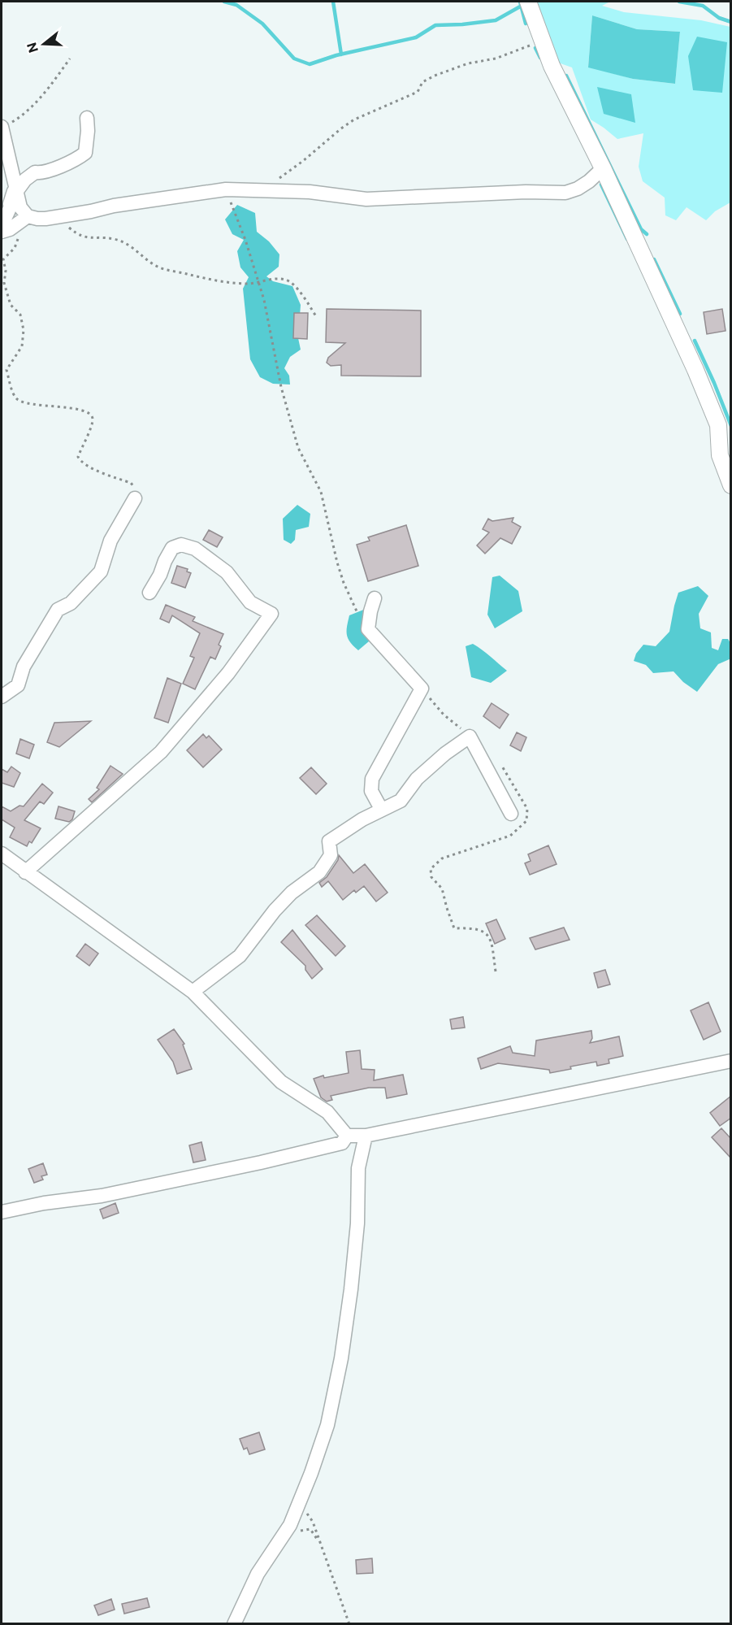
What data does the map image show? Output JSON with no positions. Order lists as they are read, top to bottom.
{
  "north": "left"
}
